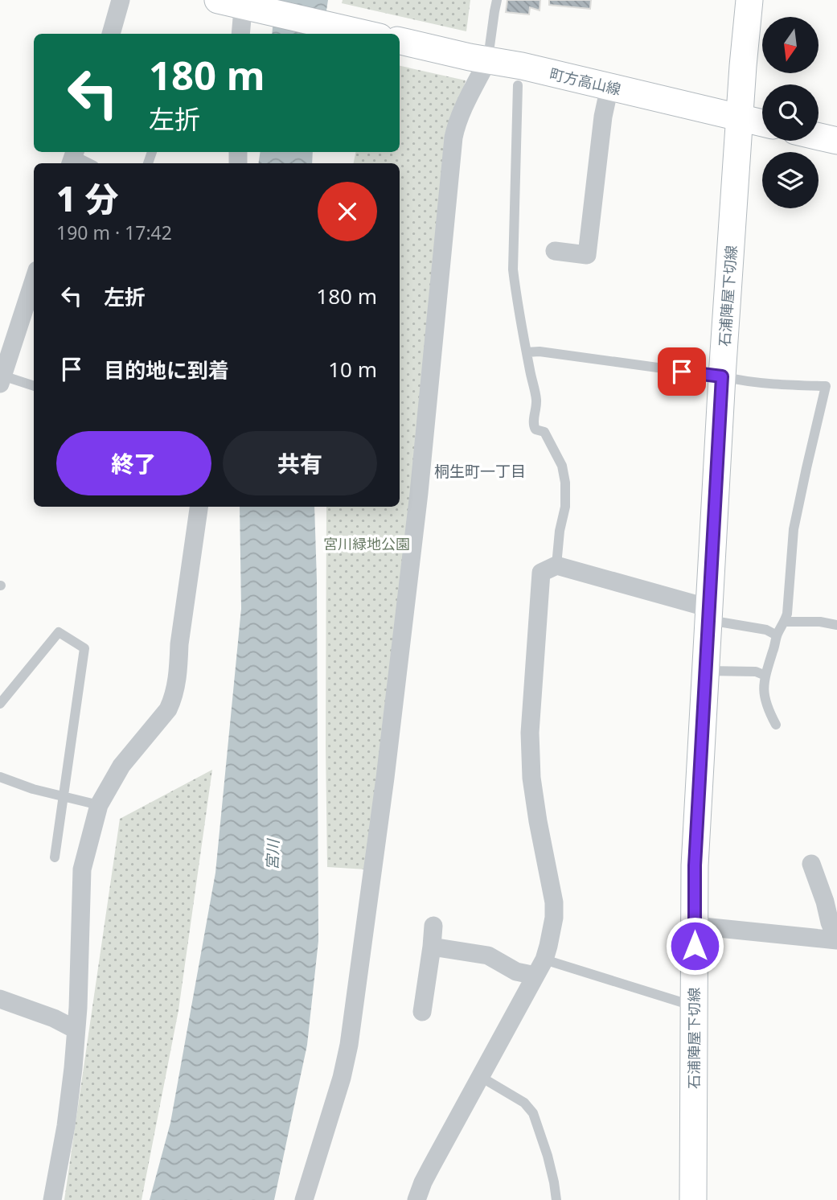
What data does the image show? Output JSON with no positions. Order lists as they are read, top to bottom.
{
  "streets": {
    "main road": ["町方高山線", "石浦陣屋下切線"]
  },
  "crossings": [
    ["町方高山線", "石浦陣屋下切線"]
  ],
  "districts": ["桐生町一丁目"],
  "water": ["宮川"],
  "parks": ["宮川緑地公園"],
  "north": "bottom",
  "page": {
    "turn": ["180 m", "左折"],
    "heading": ["1 分", "190 m · 17:42"],
    "list": [
      {
        "name": "左折",
        "value": "180 m"
      },
      {
        "name": "目的地に到着",
        "value": "10 m"
      }
    ],
    "buttons": ["終了", "共有"]
  }
}
